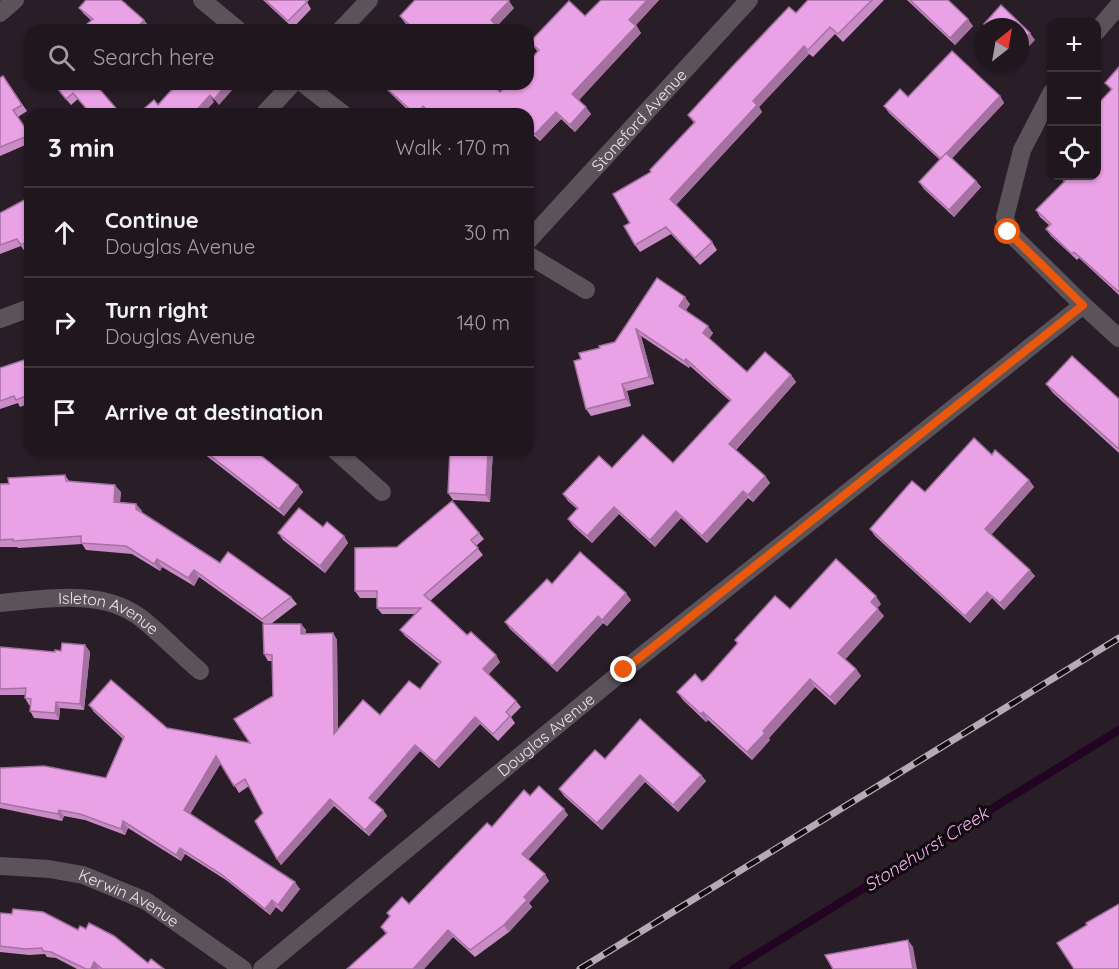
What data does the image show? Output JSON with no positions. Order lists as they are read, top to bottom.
{
  "streets": {
    "street": [
      "Stoneford Avenue",
      "Isleton Avenue",
      "Douglas Avenue",
      "Kerwin Avenue"
    ]
  },
  "water": ["Stonehurst Creek"],
  "north": "top right",
  "page": {
    "map_buttons": ["+", "−"],
    "search": "Search here",
    "heading": ["3 min", "Walk · 170 m"],
    "list": [
      ["Continue", "Douglas Avenue", "30 m"],
      ["Turn right", "Douglas Avenue", "140 m"],
      "Arrive at destination"
    ]
  }
}
